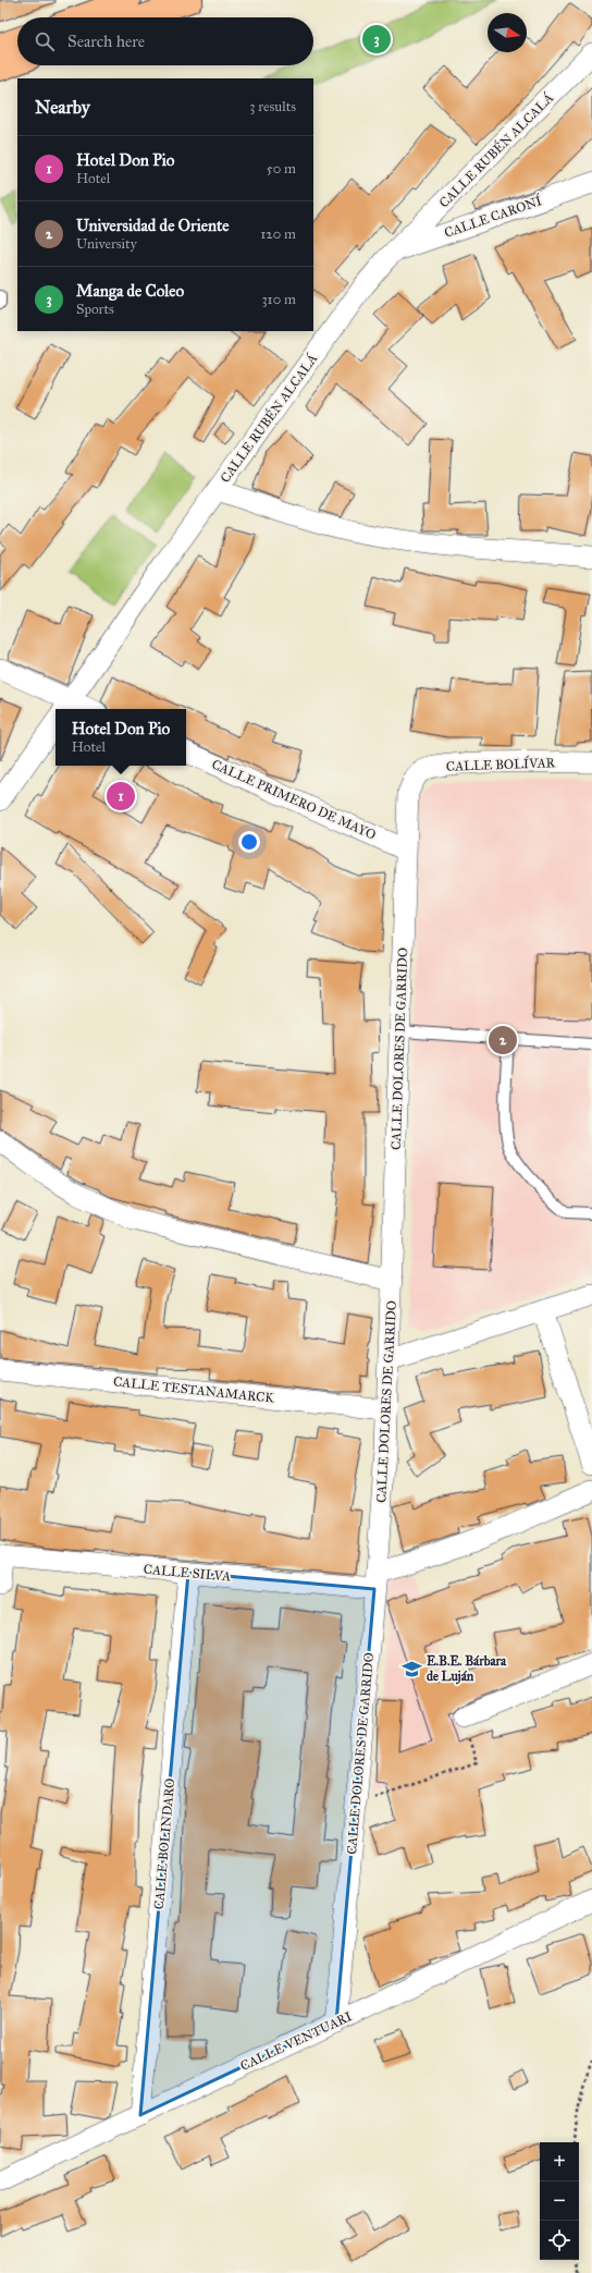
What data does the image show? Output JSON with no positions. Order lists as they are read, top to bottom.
{
  "streets": {
    "street": [
      "CALLE RUBÉN ALCALÁ",
      "CALLE CARONÍ",
      "CALLE BOLÍVAR",
      "CALLE PRIMERO DE MAYO",
      "CALLE DOLORES DE GARRIDO",
      "CALLE TESTANAMARCK",
      "CALLE SILVA",
      "CALLE BOLINDARO",
      "CALLE VENTUARI"
    ]
  },
  "crossings": [
    ["CALLE RUBÉN ALCALÁ", "CALLE CARONÍ"],
    ["CALLE BOLÍVAR", "CALLE DOLORES DE GARRIDO"],
    ["CALLE PRIMERO DE MAYO", "CALLE DOLORES DE GARRIDO"],
    ["CALLE DOLORES DE GARRIDO", "CALLE TESTANAMARCK"],
    ["CALLE DOLORES DE GARRIDO", "CALLE SILVA"],
    ["CALLE DOLORES DE GARRIDO", "CALLE VENTUARI"],
    ["CALLE SILVA", "CALLE BOLINDARO"],
    ["CALLE BOLINDARO", "CALLE VENTUARI"]
  ],
  "places": {
    "school or university": ["E.B.E. Bárbara de Luján"]
  },
  "north": "right",
  "page": {
    "search": "Search here",
    "pins": ["3", "1", "2"],
    "heading": ["Nearby", "3 results"],
    "list": [
      {
        "mark": "1",
        "name": "Hotel Don Pio",
        "note": "Hotel",
        "value": "50 m"
      },
      {
        "mark": "2",
        "name": "Universidad de Oriente",
        "note": "University",
        "value": "120 m"
      },
      {
        "mark": "3",
        "name": "Manga de Coleo",
        "note": "Sports",
        "value": "310 m"
      }
    ],
    "popup": ["Hotel Don Pio", "Hotel"],
    "map_buttons": ["+", "−"]
  }
}
